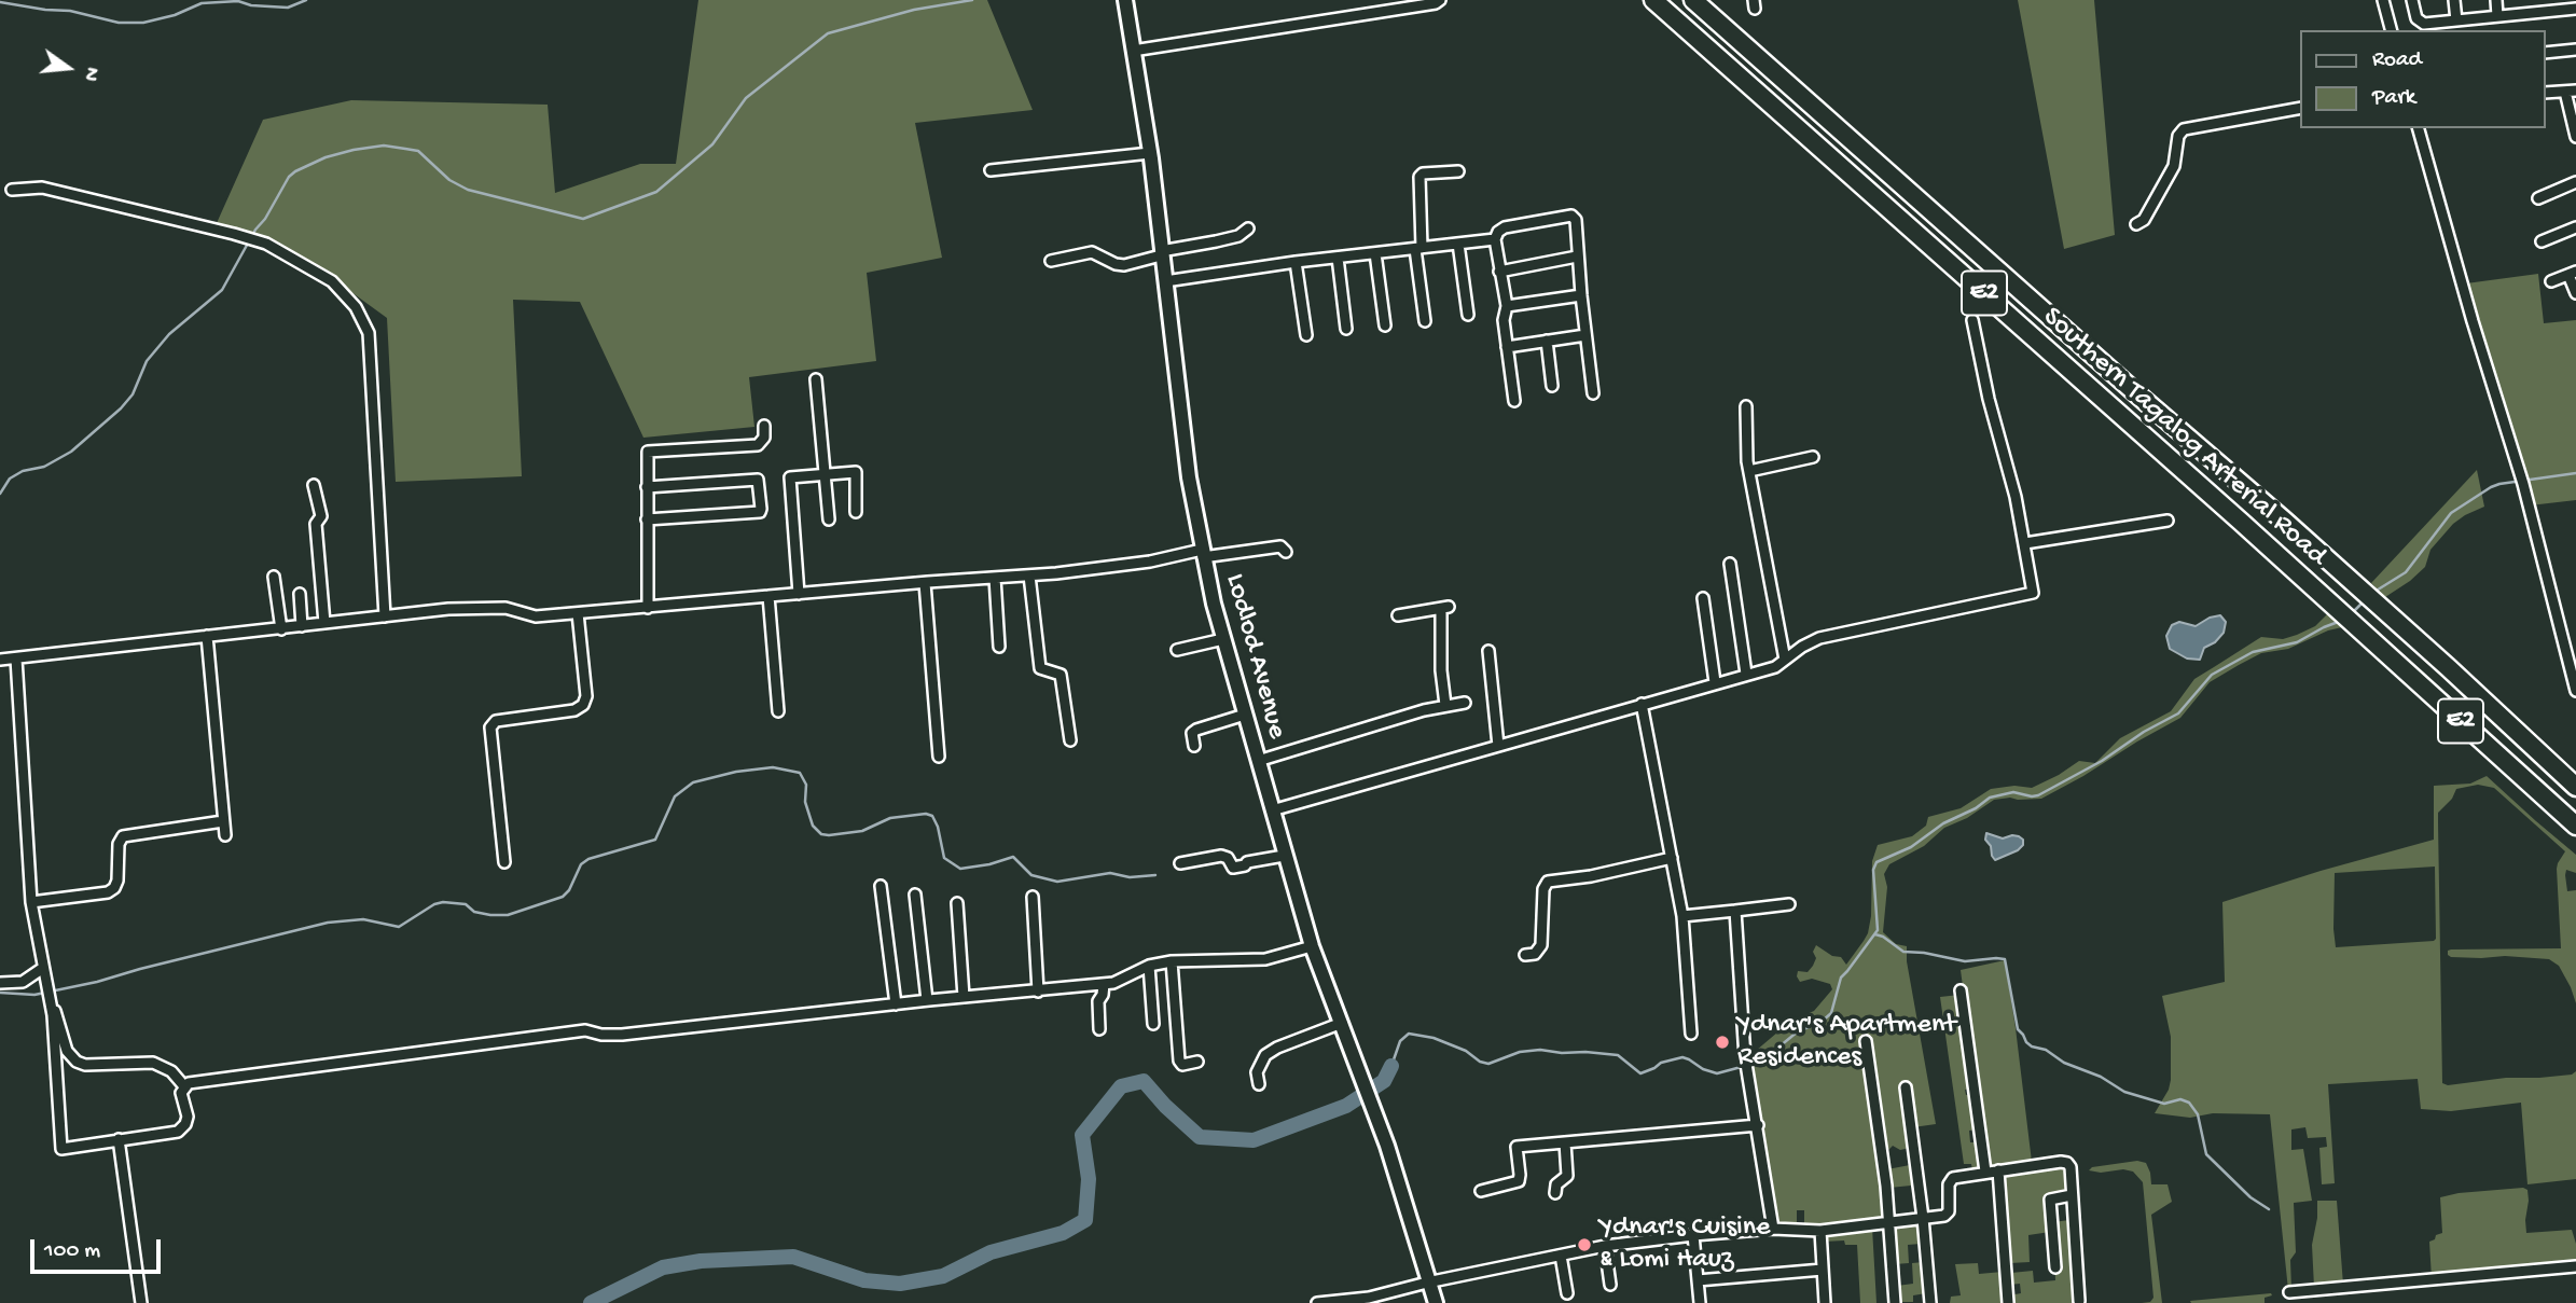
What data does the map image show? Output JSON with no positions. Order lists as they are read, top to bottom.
{
  "streets": {
    "highway": ["E2", "Southern Tagalog Arterial Road"],
    "main road": ["Lodlod Avenue"]
  },
  "places": ["Ydnar's Apartment Residences", "Ydnar's Cuisine & Lomi Hauz"],
  "legend": ["Road", "Park"],
  "scale_bar": "100 m",
  "north": "right"
}
